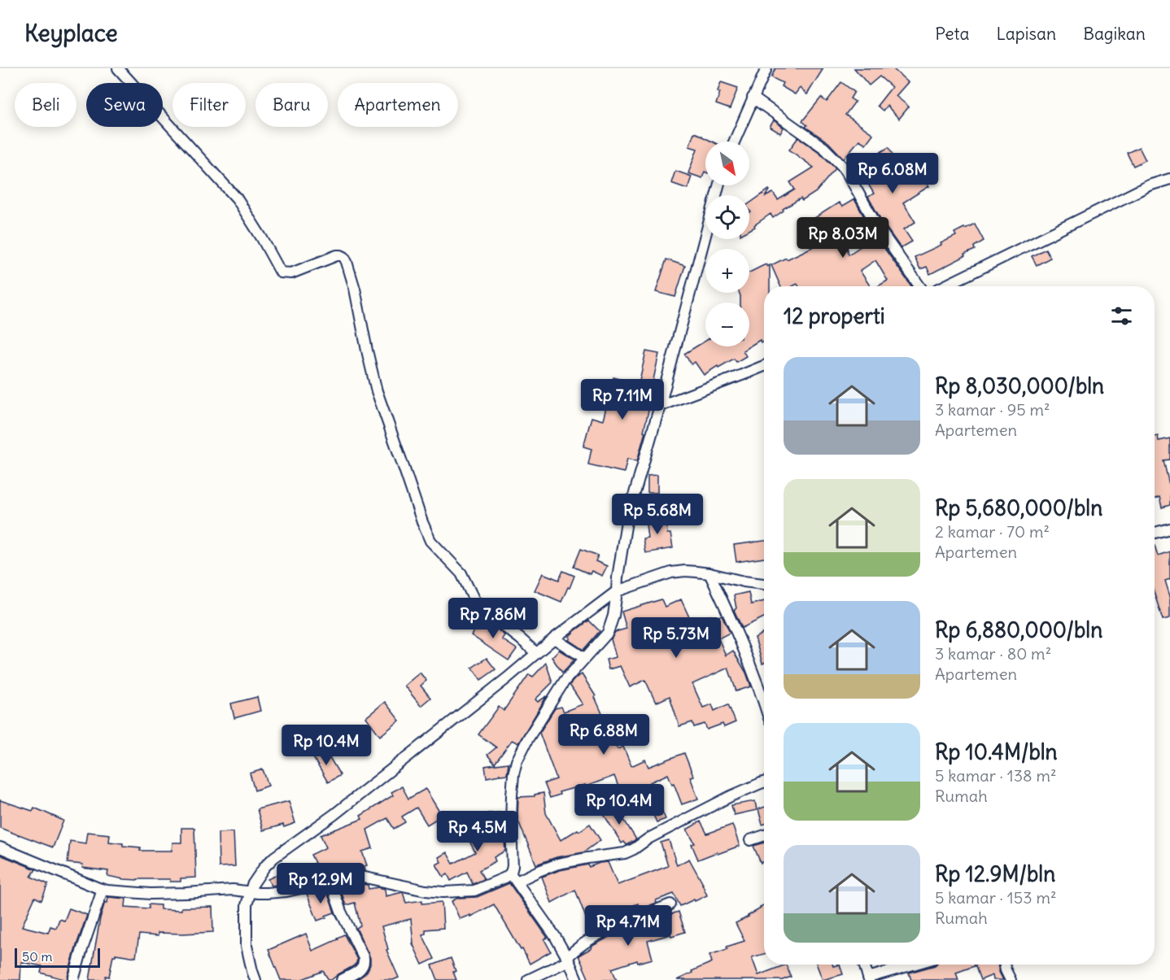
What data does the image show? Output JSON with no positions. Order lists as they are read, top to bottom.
{
  "scale_bar": "50 m",
  "north": "bottom right",
  "page": {
    "header": "Keyplace",
    "nav": ["Peta", "Lapisan", "Bagikan"],
    "chip": [
      "Beli",
      "Sewa",
      "Filter",
      "Baru",
      "Apartemen"
    ],
    "map_buttons": ["+", "−"],
    "price": [
      "Rp 6.08M",
      "Rp 8.03M",
      "Rp 7.11M",
      "Rp 5.68M",
      "Rp 7.86M",
      "Rp 5.73M",
      "Rp 6.88M",
      "Rp 10.4M",
      "Rp 10.4M",
      "Rp 4.5M",
      "Rp 12.9M",
      "Rp 4.71M"
    ],
    "heading": "12 properti",
    "list": [
      {
        "name": "Rp 8,030,000/bln",
        "note": "3 kamar · 95 m² · Apartemen"
      },
      {
        "name": "Rp 5,680,000/bln",
        "note": "2 kamar · 70 m² · Apartemen"
      },
      {
        "name": "Rp 6,880,000/bln",
        "note": "3 kamar · 80 m² · Apartemen"
      },
      {
        "name": "Rp 10.4M/bln",
        "note": "5 kamar · 138 m² · Rumah"
      },
      {
        "name": "Rp 12.9M/bln",
        "note": "5 kamar · 153 m² · Rumah"
      }
    ],
    "scale": "50 m"
  }
}
